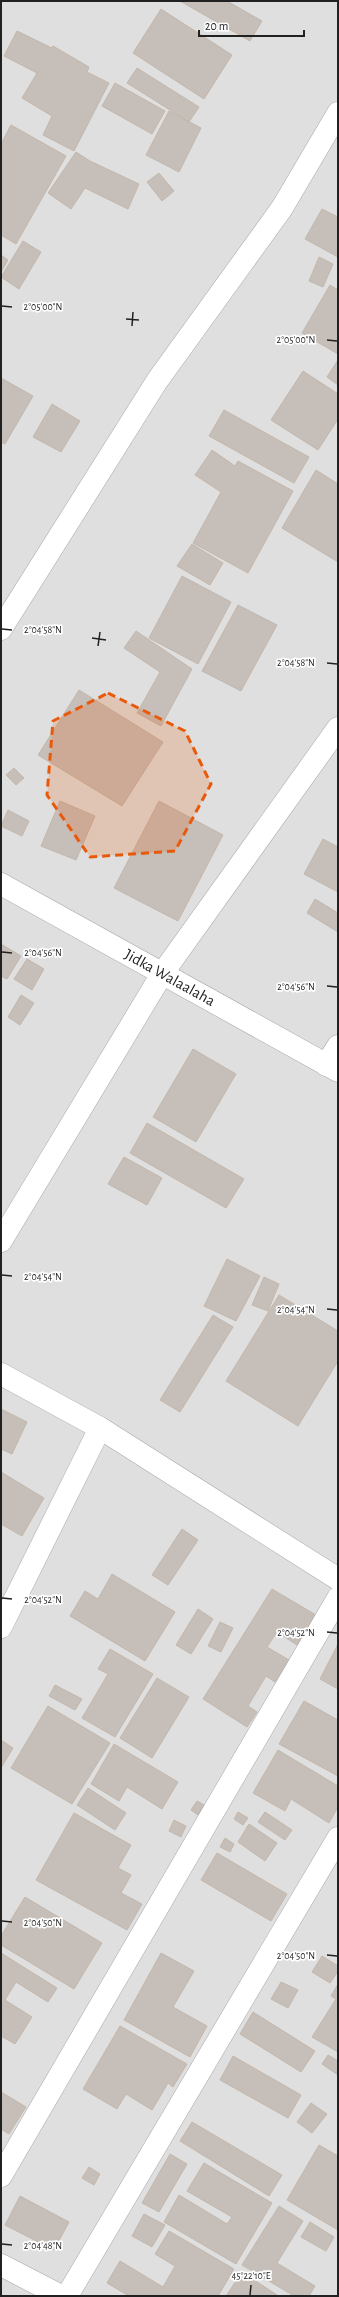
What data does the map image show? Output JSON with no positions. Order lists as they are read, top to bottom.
{
  "streets": {
    "street": ["Jidka Walaalaha"]
  },
  "scale_bar": "20 m",
  "coordinates": [
    "2°05'00\"N",
    "2°04'58\"N",
    "2°04'56\"N",
    "2°04'54\"N",
    "2°04'52\"N",
    "2°04'50\"N",
    "2°04'48\"N",
    "45°22'10\"E"
  ]
}
